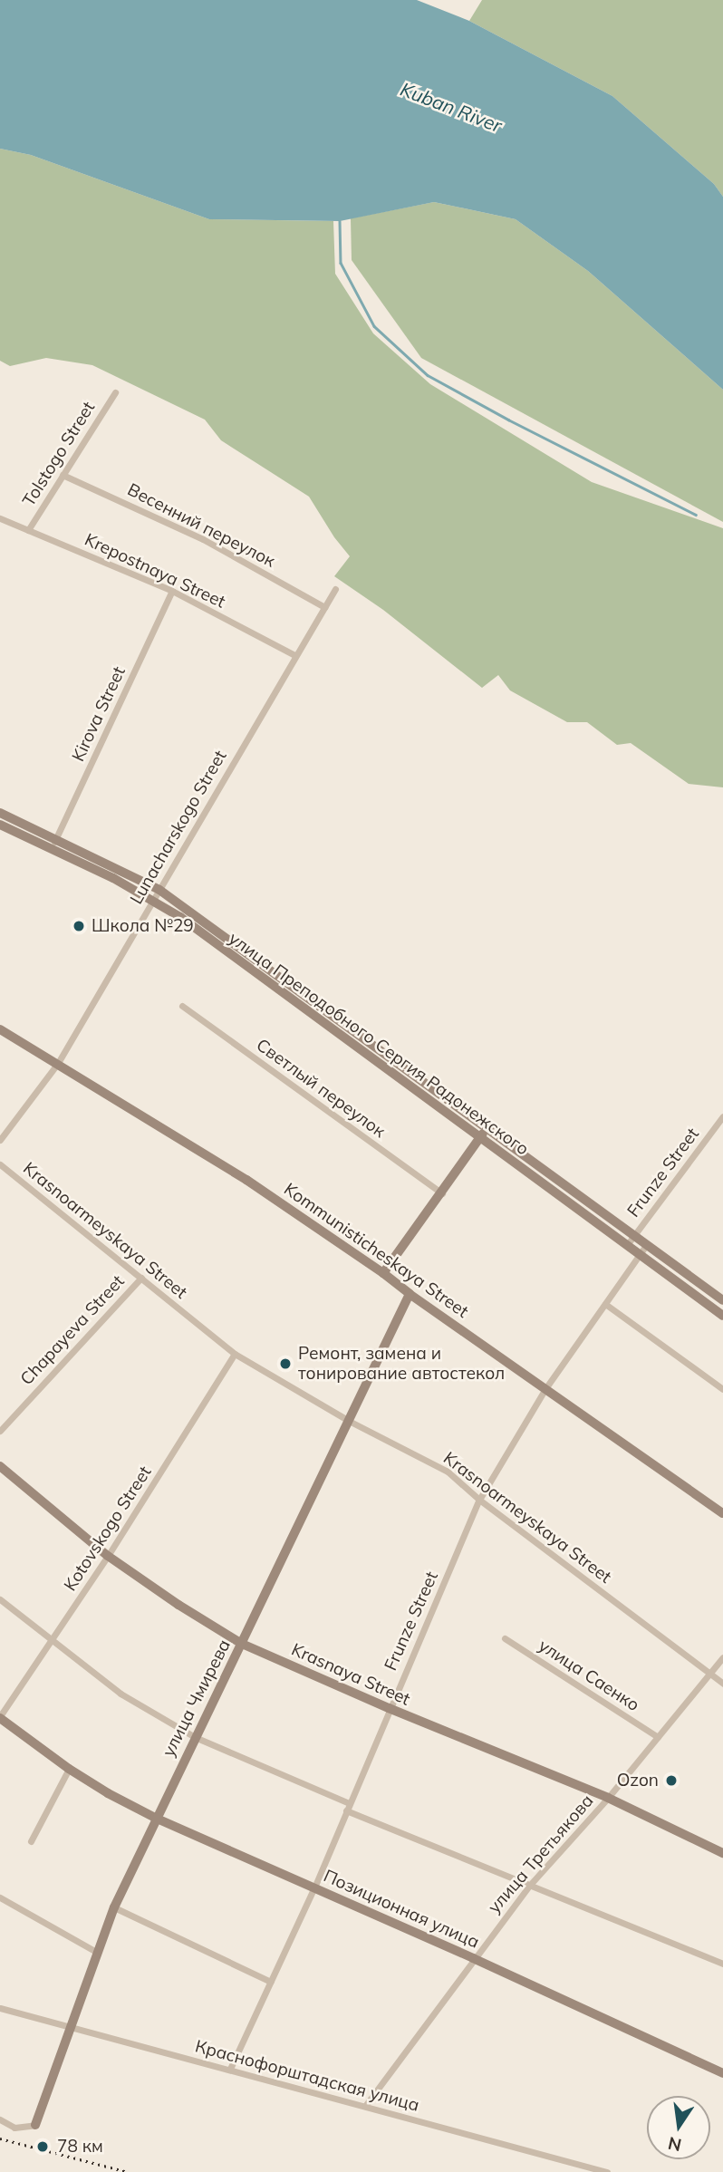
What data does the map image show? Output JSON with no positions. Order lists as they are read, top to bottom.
{
  "streets": {
    "street": [
      "Tolstogo Street",
      "Весенний переулок",
      "Krepostnaya Street",
      "Kirova Street",
      "Lunacharskogo Street",
      "улица Преподобного Сергия Радонежского",
      "Светлый переулок",
      "Frunze Street",
      "Krasnoarmeyskaya Street",
      "Kommunisticheskaya Street",
      "Chapayeva Street",
      "Kotovskogo Street",
      "Krasnaya Street",
      "улица Саенко",
      "улица Чмирева",
      "улица Третьякова",
      "Позиционная улица",
      "Краснофорштадская улица"
    ]
  },
  "crossings": [
    ["Tolstogo Street", "Весенний переулок"],
    ["Tolstogo Street", "Krepostnaya Street"],
    ["Весенний переулок", "Lunacharskogo Street"],
    ["Krepostnaya Street", "Kirova Street"],
    ["Krepostnaya Street", "Lunacharskogo Street"],
    ["Kirova Street", "улица Преподобного Сергия Радонежского"],
    ["Lunacharskogo Street", "улица Преподобного Сергия Радонежского"],
    ["Lunacharskogo Street", "Kommunisticheskaya Street"],
    ["улица Преподобного Сергия Радонежского", "Frunze Street"],
    ["Frunze Street", "Krasnoarmeyskaya Street"],
    ["Frunze Street", "Kommunisticheskaya Street"],
    ["Frunze Street", "Krasnaya Street"],
    ["Frunze Street", "Позиционная улица"],
    ["Frunze Street", "Краснофорштадская улица"],
    ["Krasnoarmeyskaya Street", "Chapayeva Street"],
    ["Krasnoarmeyskaya Street", "Kotovskogo Street"],
    ["Krasnoarmeyskaya Street", "улица Чмирева"],
    ["Krasnoarmeyskaya Street", "улица Третьякова"],
    ["Kommunisticheskaya Street", "улица Чмирева"],
    ["Kotovskogo Street", "Krasnaya Street"],
    ["Kotovskogo Street", "Позиционная улица"],
    ["Krasnaya Street", "улица Чмирева"],
    ["Krasnaya Street", "улица Третьякова"],
    ["улица Саенко", "улица Третьякова"],
    ["улица Чмирева", "Позиционная улица"],
    ["улица Чмирева", "Краснофорштадская улица"],
    ["улица Третьякова", "Позиционная улица"],
    ["улица Третьякова", "Краснофорштадская улица"]
  ],
  "water": ["Kuban River"],
  "places": [
    "Школа №29",
    "Ремонт, замена и тонирование автостекол",
    "Ozon",
    "78 км"
  ],
  "north": "bottom"
}
